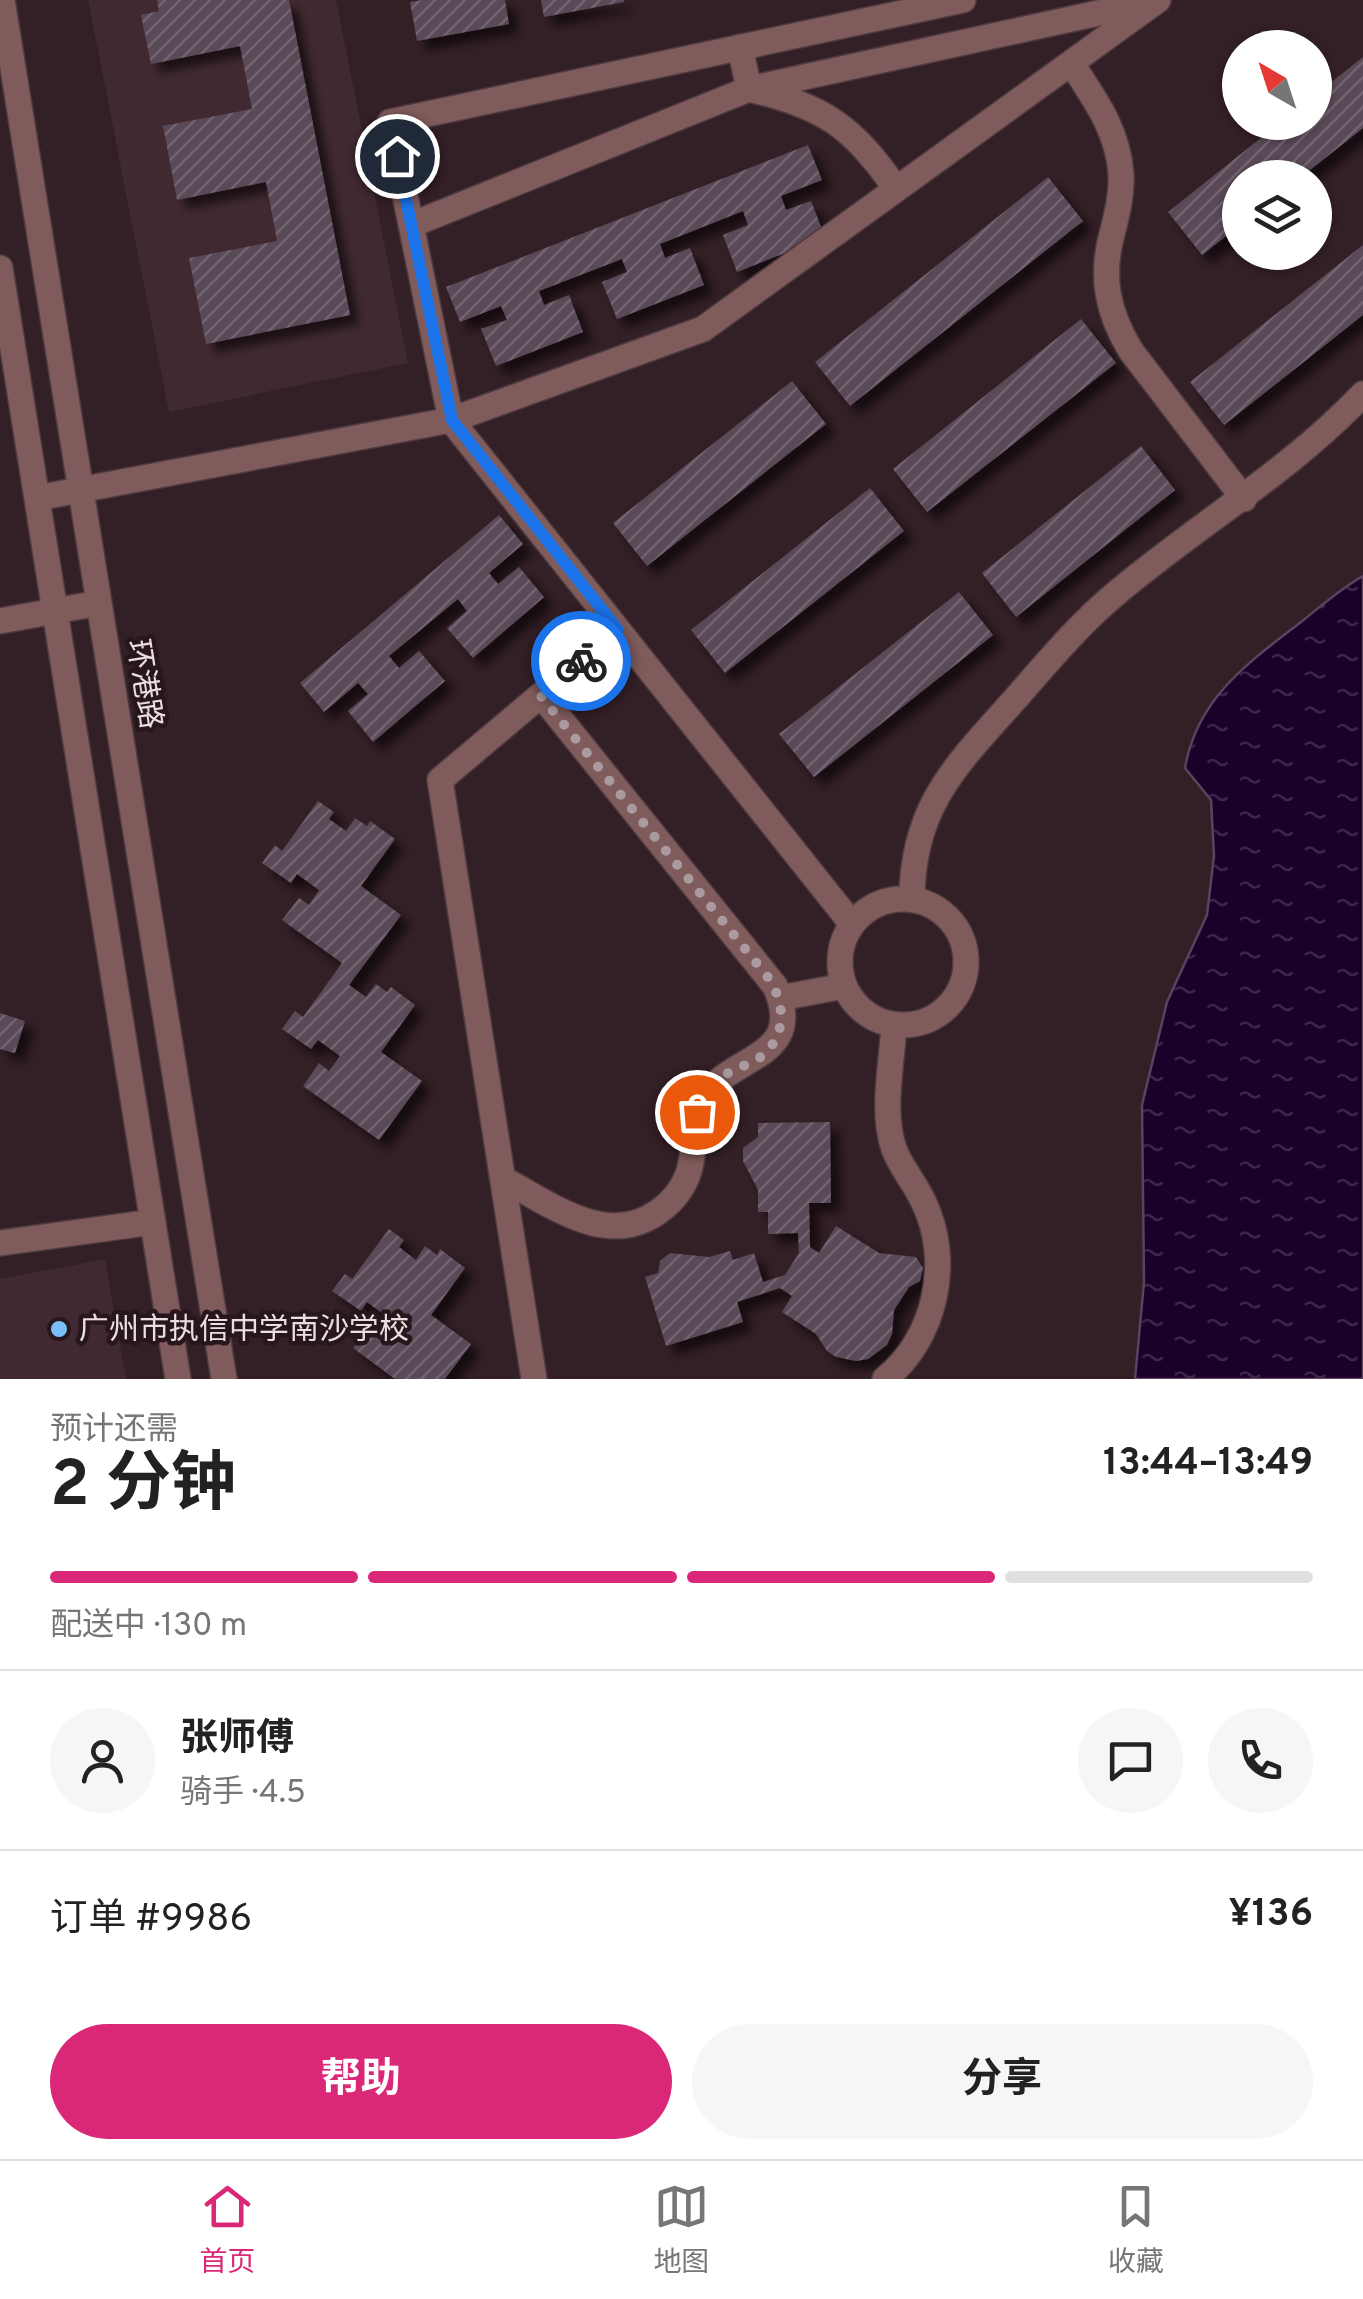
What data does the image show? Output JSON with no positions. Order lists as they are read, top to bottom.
{
  "streets": {
    "street": ["环港路"]
  },
  "places": ["广州市执信中学南沙学校"],
  "north": "top left",
  "page": {
    "heading": ["2 分钟", "预计还需", "13:44–13:49"],
    "panel": [
      "张师傅",
      "骑手 · 4.5",
      "订单 #9986",
      "¥136"
    ],
    "bar": "配送中 · 130 m",
    "buttons": ["帮助", "分享"],
    "tabs": ["首页", "地图", "收藏"]
  }
}
